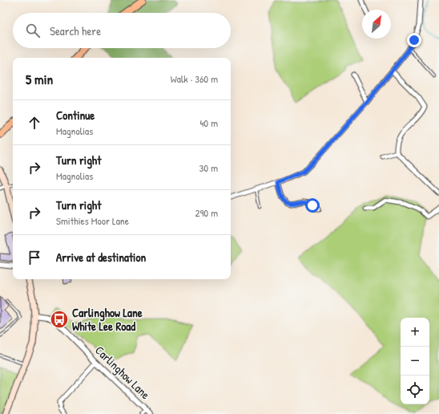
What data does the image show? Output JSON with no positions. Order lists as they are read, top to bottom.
{
  "streets": {
    "street": ["Carlinghow Lane"]
  },
  "places": {
    "bus stop": ["Carlinghow Lane White Lee Road"]
  },
  "north": "top right",
  "page": {
    "search": "Search here",
    "heading": ["5 min", "Walk · 360 m"],
    "list": [
      ["Continue", "Magnolias", "40 m"],
      ["Turn right", "Magnolias", "30 m"],
      ["Turn right", "Smithies Moor Lane", "290 m"],
      "Arrive at destination"
    ],
    "map_buttons": ["+", "−"]
  }
}
